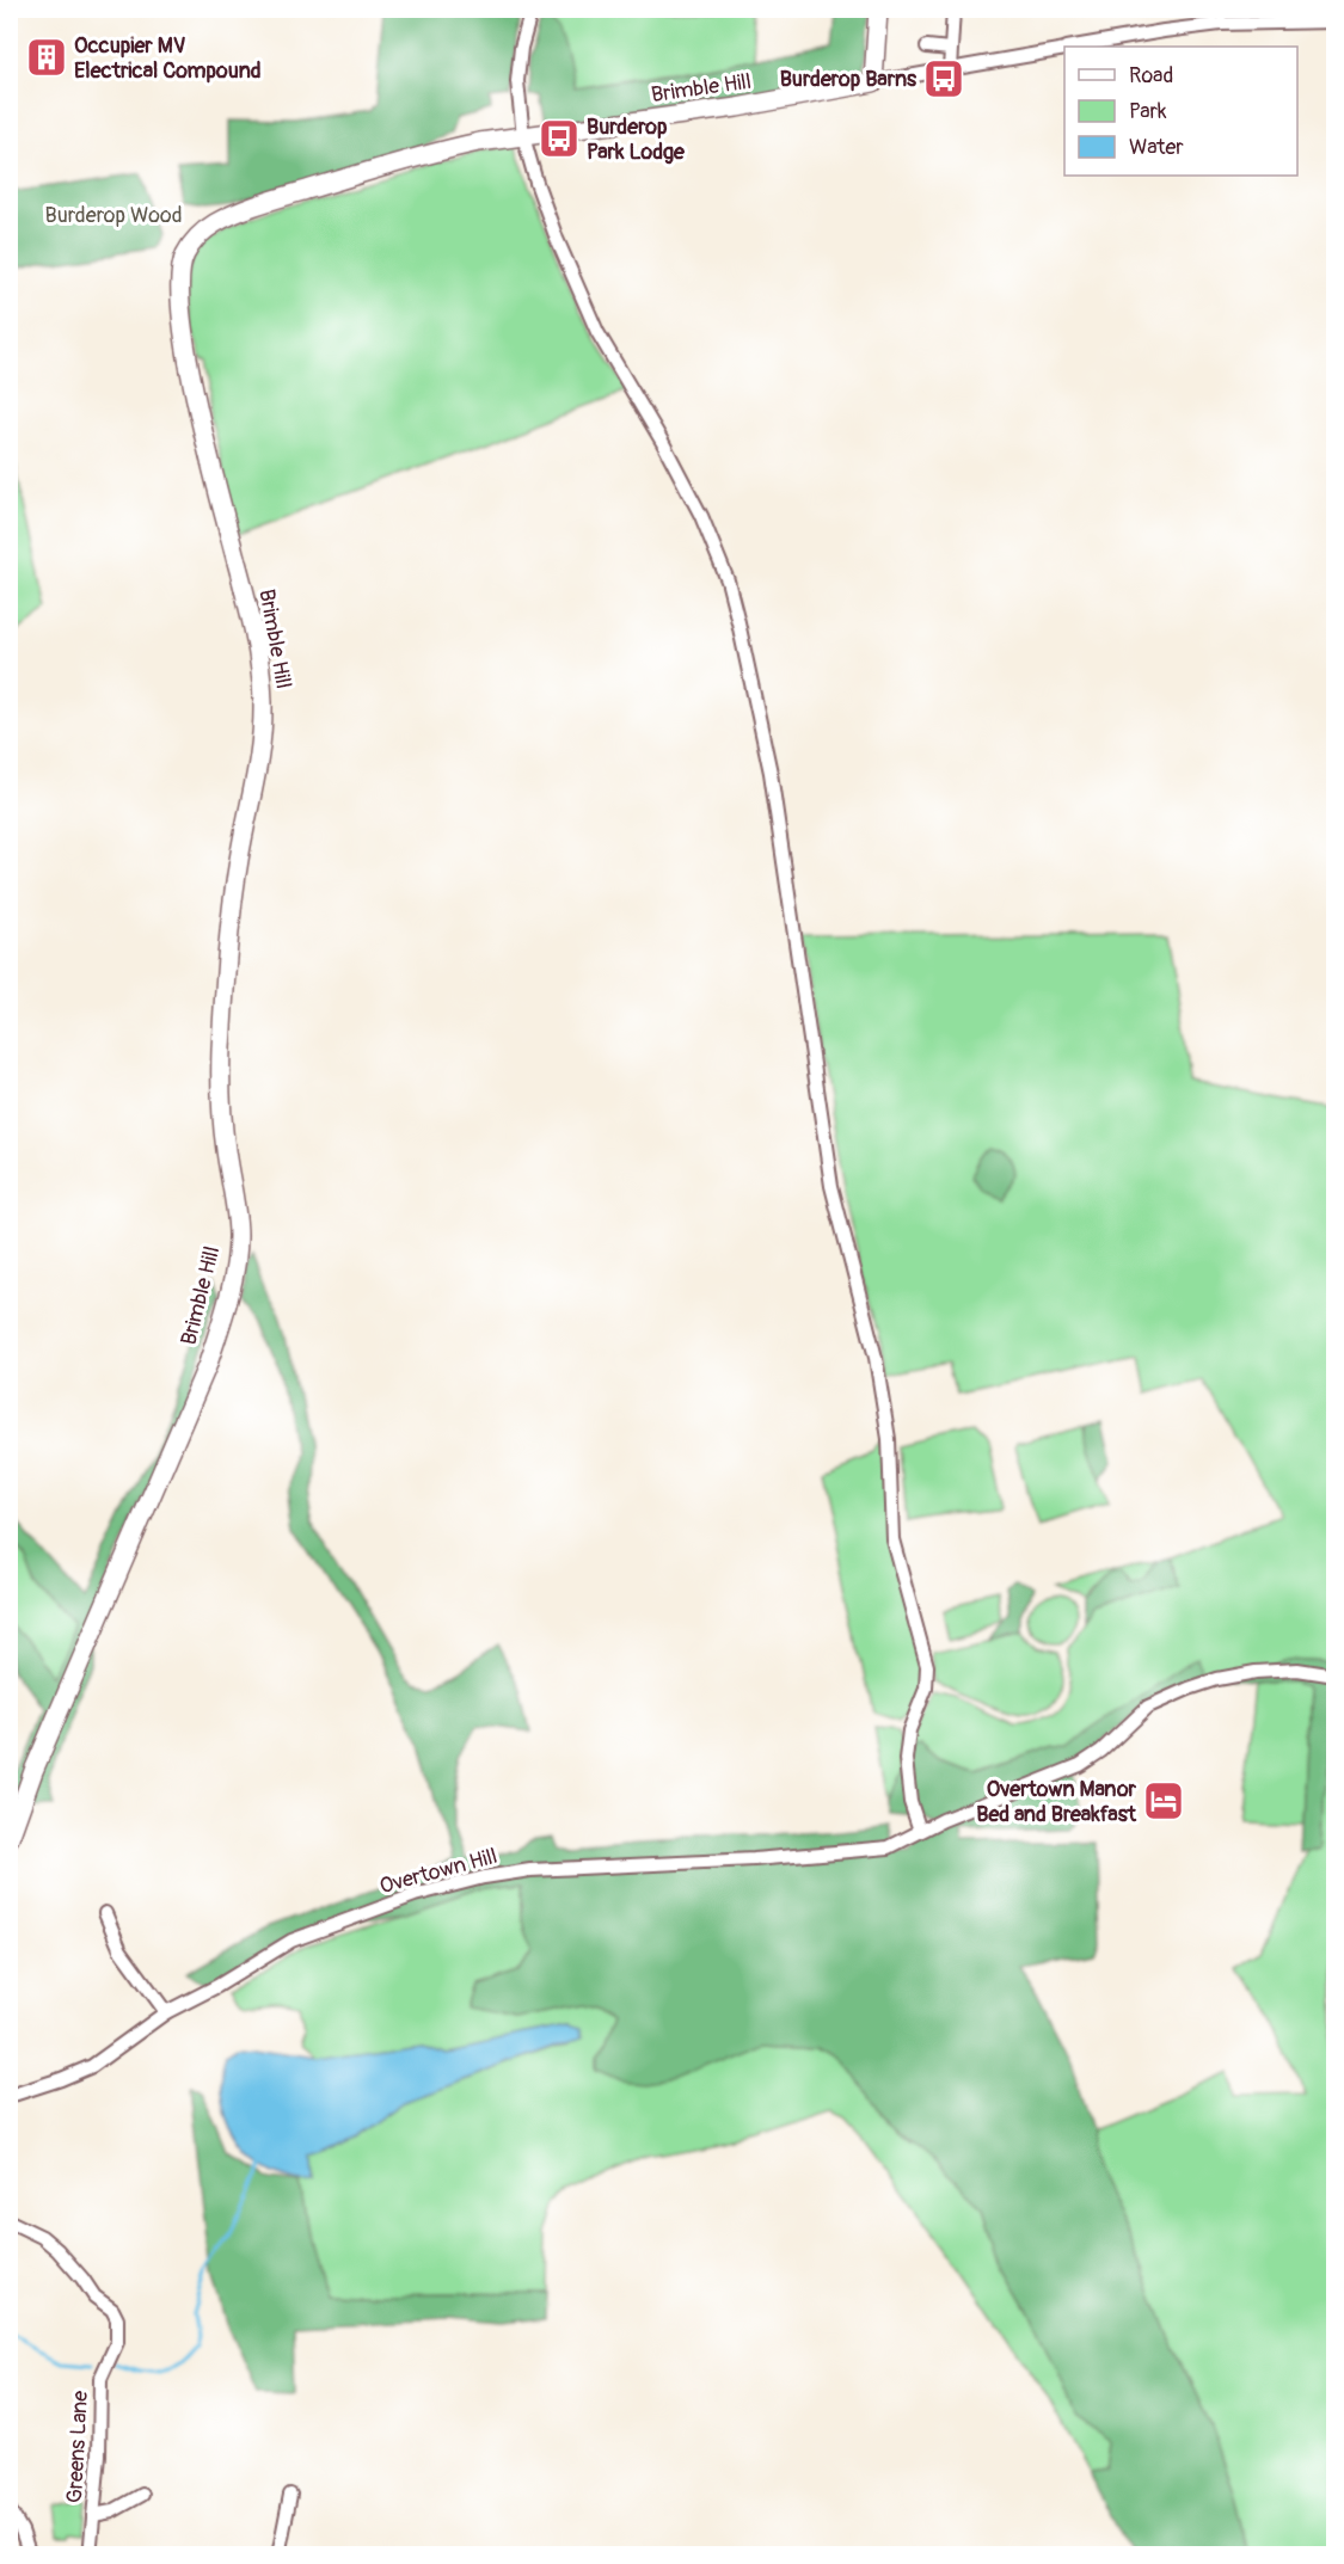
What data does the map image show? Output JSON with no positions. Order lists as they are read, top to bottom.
{
  "streets": {
    "main road": ["Brimble Hill"],
    "street": ["Overtown Hill", "Greens Lane"]
  },
  "parks": ["Burderop Wood"],
  "places": {
    "building": ["Occupier MV Electrical Compound"],
    "bus stop": ["Burderop Barns", "Burderop Park Lodge"],
    "hotel": ["Overtown Manor Bed and Breakfast"]
  },
  "legend": ["Road", "Park", "Water"]
}
